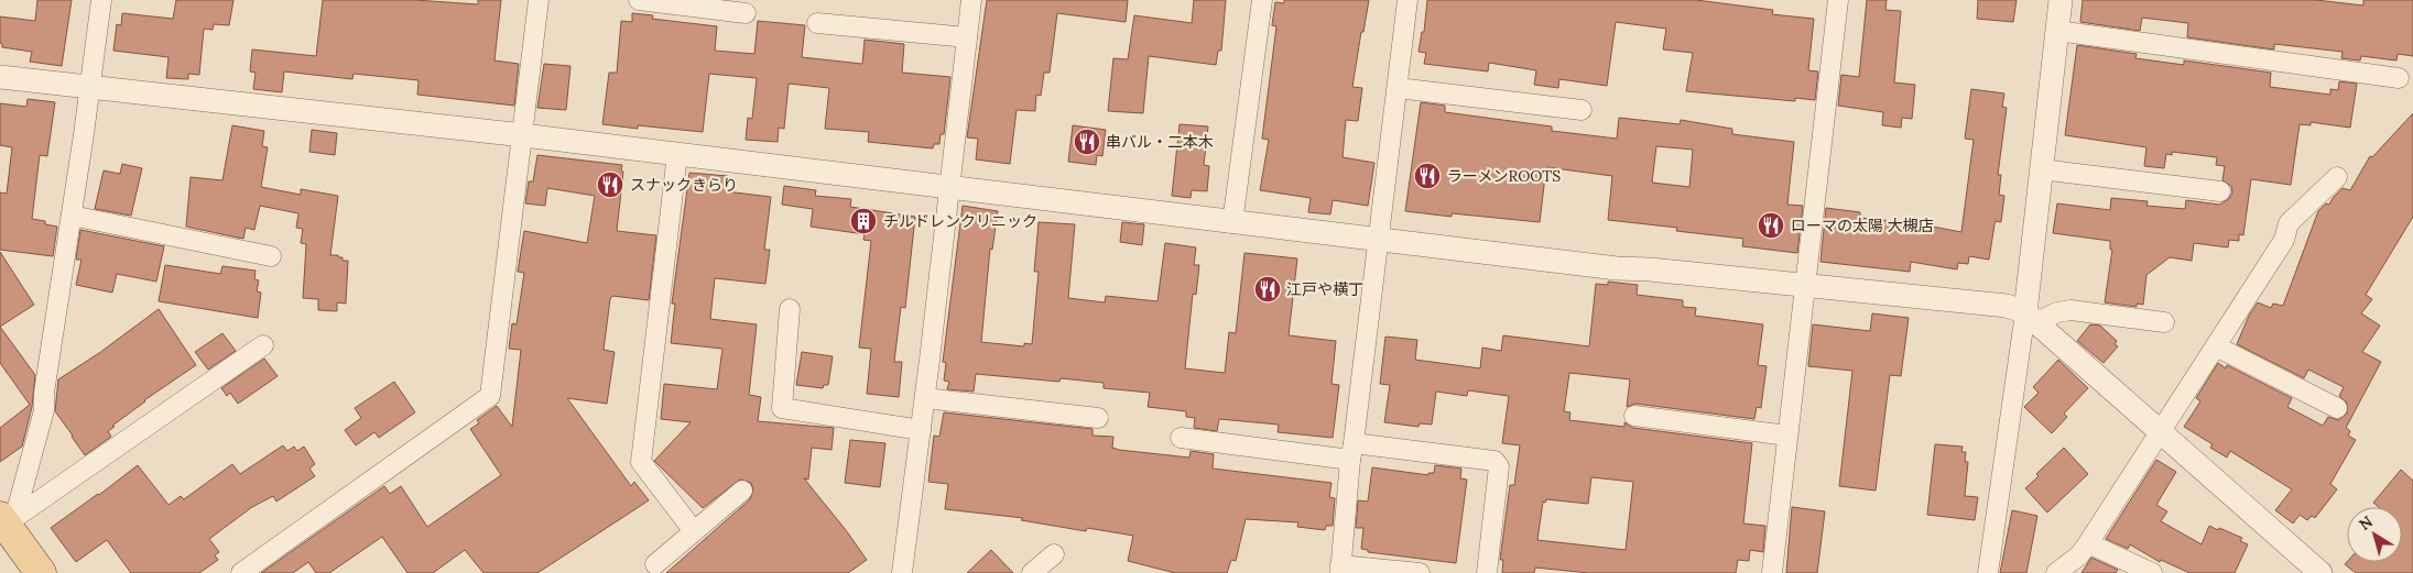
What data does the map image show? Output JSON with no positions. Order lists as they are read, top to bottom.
{
  "places": {
    "restaurant": [
      "串バル・二本木",
      "ラーメンROOTS",
      "スナックきらり",
      "ローマの太陽 大槻店",
      "江戸や横丁"
    ],
    "building": ["チルドレンクリニック"]
  },
  "north": "top left"
}
